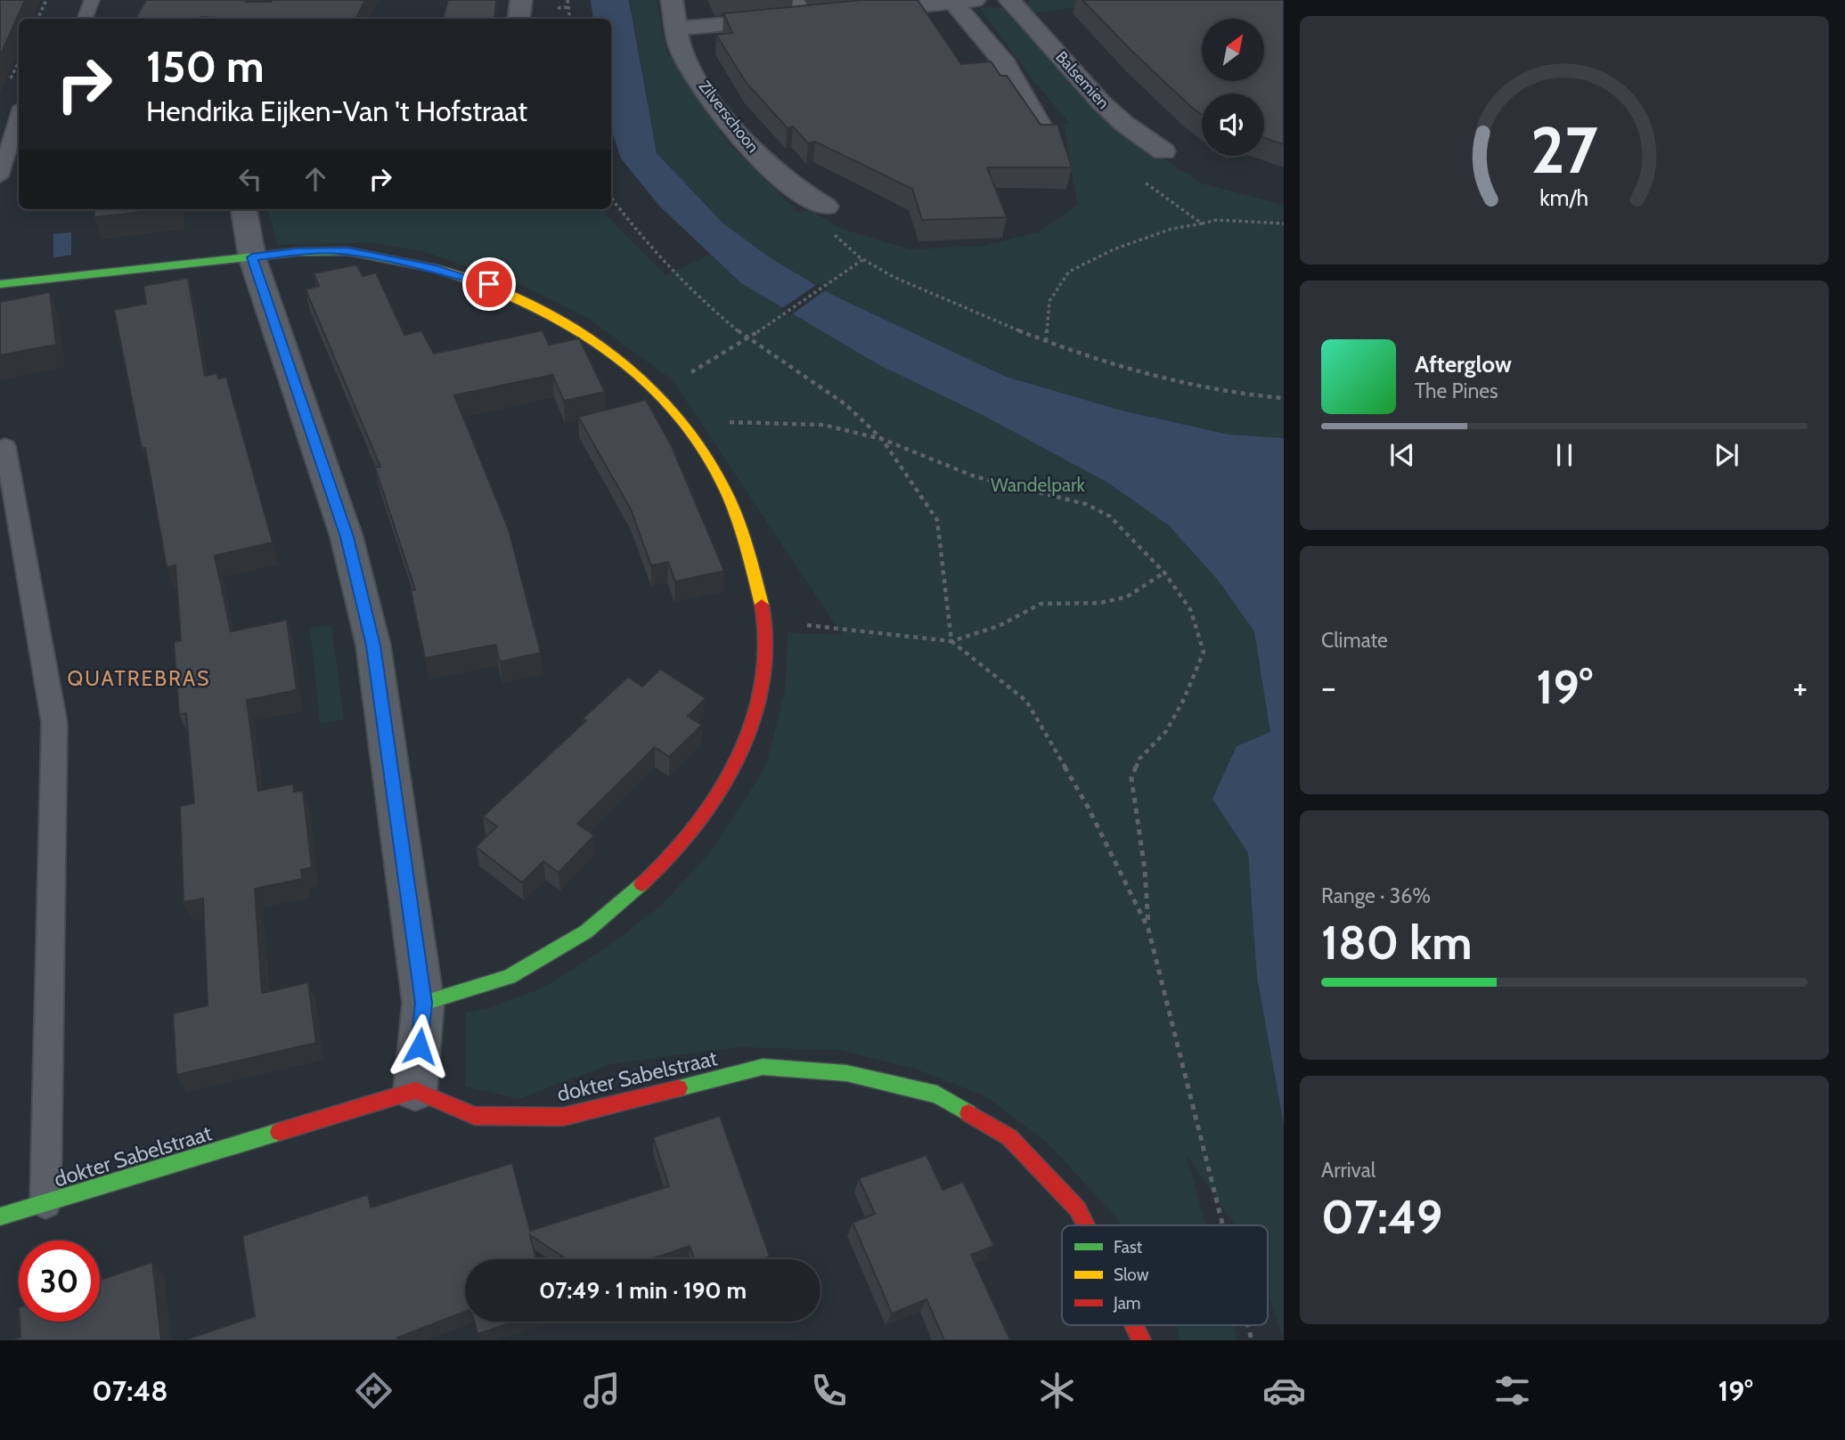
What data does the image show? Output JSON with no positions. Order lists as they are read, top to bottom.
{
  "streets": {
    "street": ["Balsemien", "Zilverschoon", "dokter Sabelstraat"]
  },
  "districts": ["QUATREBRAS"],
  "parks": ["Wandelpark"],
  "legend": ["Fast", "Slow", "Jam"],
  "north": "top right",
  "page": {
    "turn": ["150 m", "Hendrika Eijken-Van 't Hofstraat"],
    "song": ["Afterglow", "The Pines"],
    "tile": [
      "Climate",
      ["Range · 36%", "180 km"],
      ["Arrival", "07:49"]
    ],
    "heat": ["−", "19°", "+"],
    "limit": "30",
    "trip": "07:49 · 1 min · 190 m",
    "tabs": ["07:48", "19°"],
    "gauge": ["27", "km/h"]
  }
}
